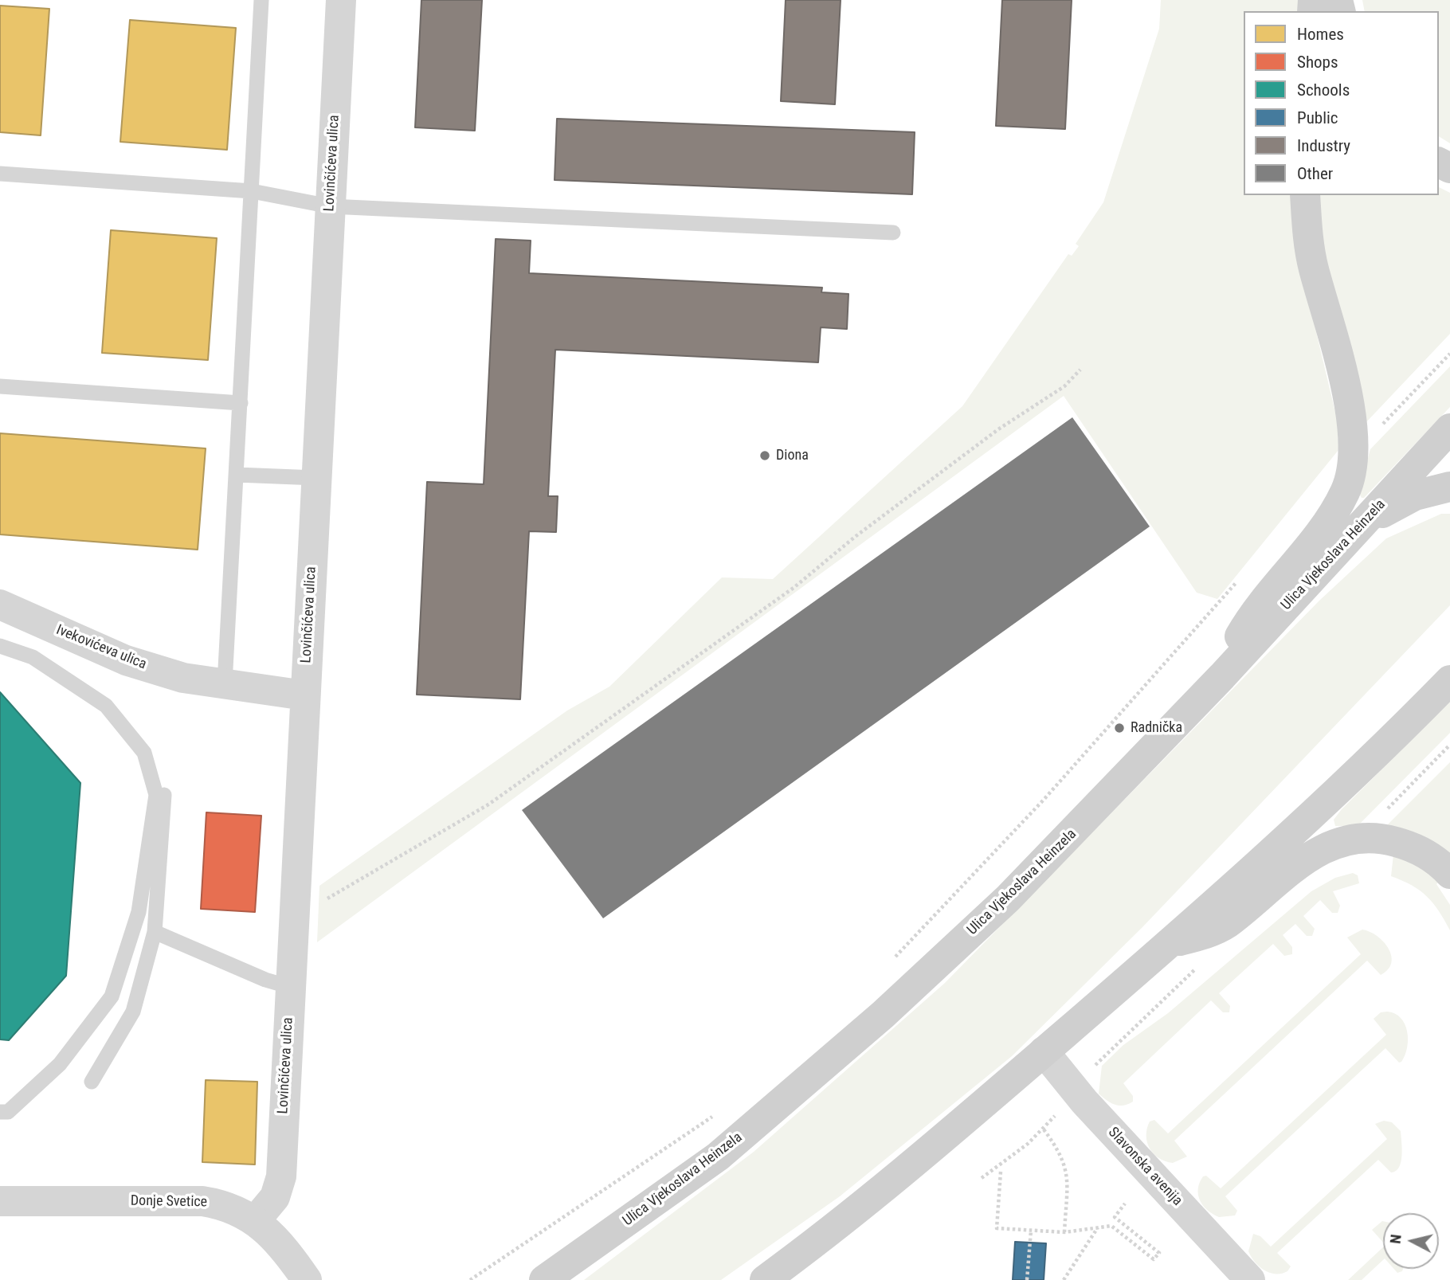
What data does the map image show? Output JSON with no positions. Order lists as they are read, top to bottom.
{
  "streets": {
    "main road": ["Ulica Vjekoslava Heinzela"],
    "street": [
      "Lovinčićeva ulica",
      "Ivekovićeva ulica",
      "Slavonska avenija",
      "Donje Svetice"
    ]
  },
  "crossings": [
    ["Lovinčićeva ulica", "Ivekovićeva ulica"],
    ["Lovinčićeva ulica", "Donje Svetice"]
  ],
  "places": ["Diona", "Radnička"],
  "legend": [
    "Homes",
    "Shops",
    "Schools",
    "Public",
    "Industry",
    "Other"
  ],
  "north": "left"
}
